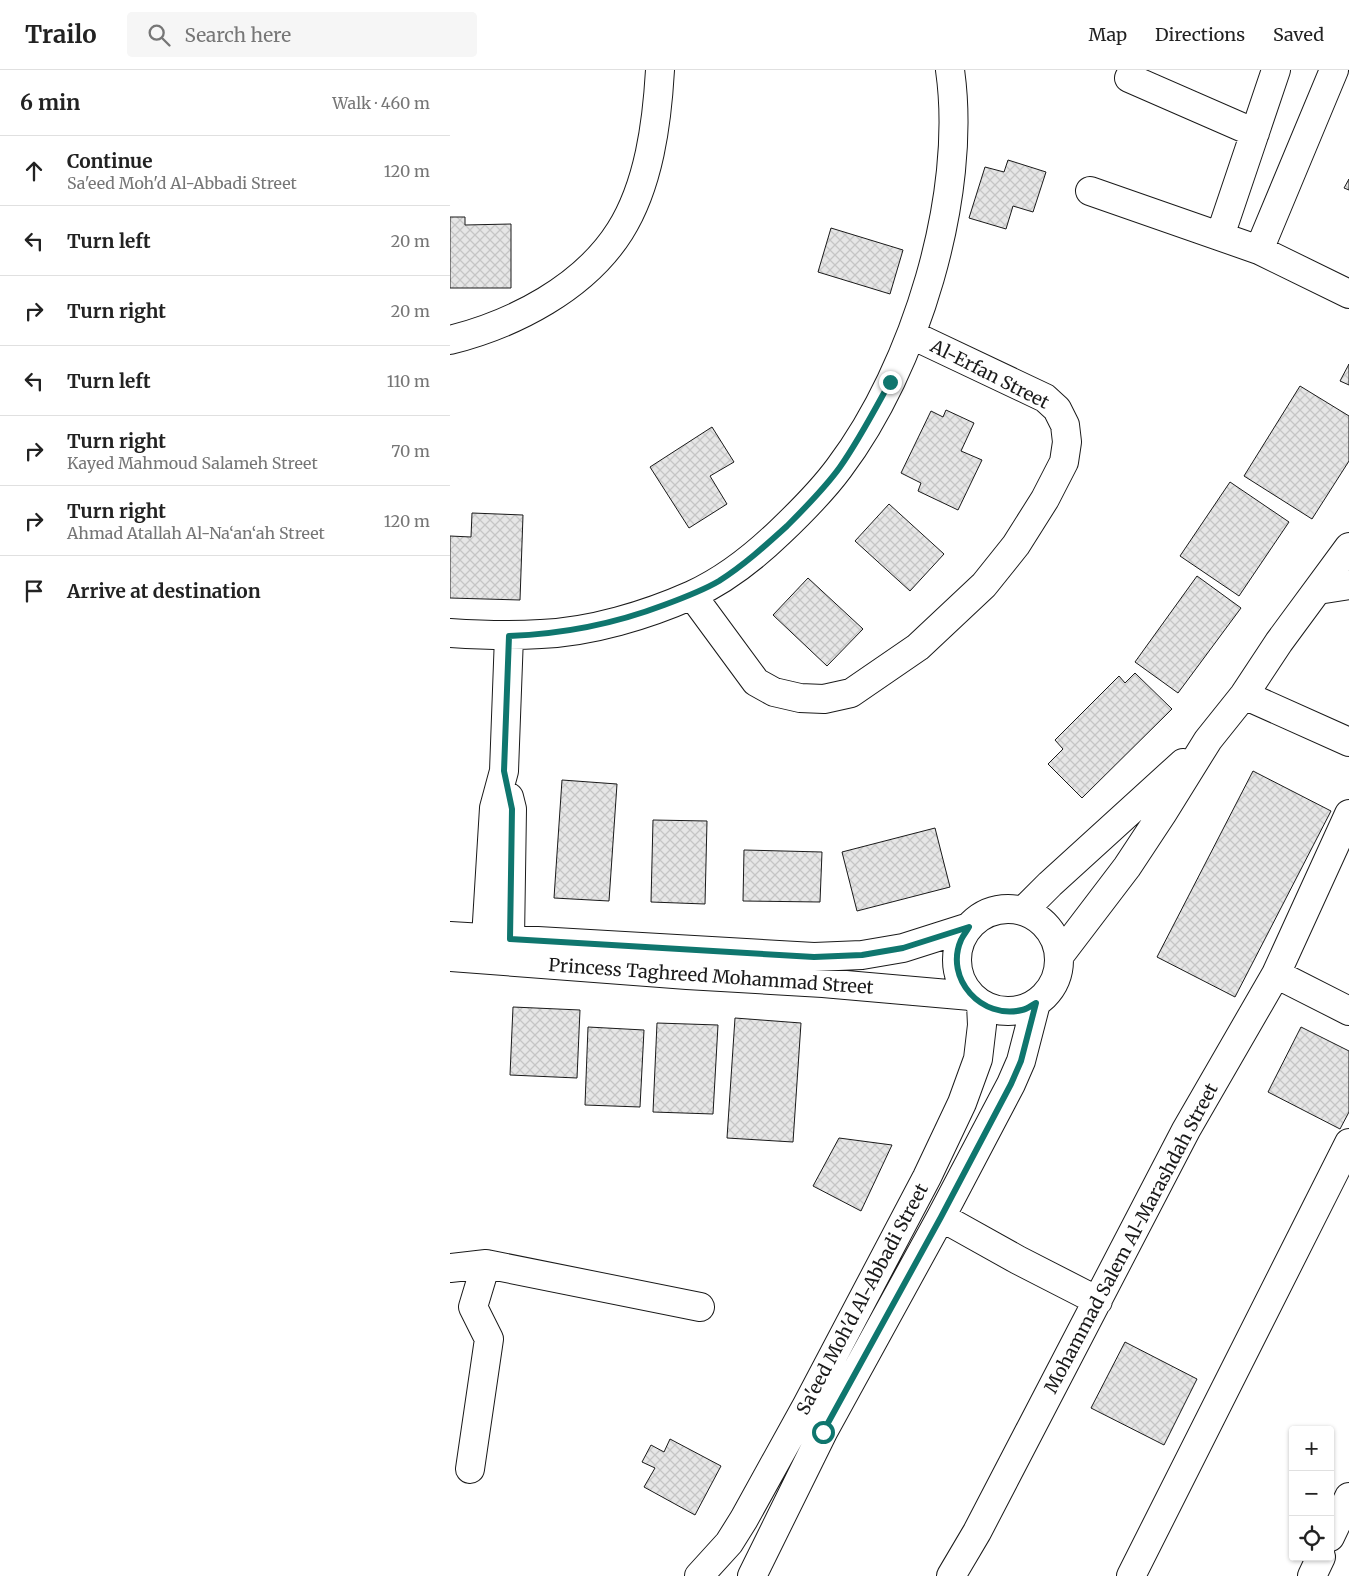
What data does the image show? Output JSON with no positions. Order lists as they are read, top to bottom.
{
  "streets": {
    "street": [
      "Al-Erfan Street",
      "Princess Taghreed Mohammad Street",
      "Mohammad Salem Al-Marashdah Street",
      "Sa'eed Moh'd Al-Abbadi Street"
    ]
  },
  "crossings": [
    ["Princess Taghreed Mohammad Street", "Sa'eed Moh'd Al-Abbadi Street"]
  ],
  "page": {
    "header": "Trailo",
    "search": "Search here",
    "nav": ["Map", "Directions", "Saved"],
    "heading": ["6 min", "Walk · 460 m"],
    "list": [
      ["Continue", "Sa'eed Moh'd Al-Abbadi Street", "120 m"],
      ["Turn left", "20 m"],
      ["Turn right", "20 m"],
      ["Turn left", "110 m"],
      ["Turn right", "Kayed Mahmoud Salameh Street", "70 m"],
      ["Turn right", "Ahmad Atallah Al-Na‘an‘ah Street", "120 m"],
      "Arrive at destination"
    ],
    "map_buttons": ["+", "−"]
  }
}
